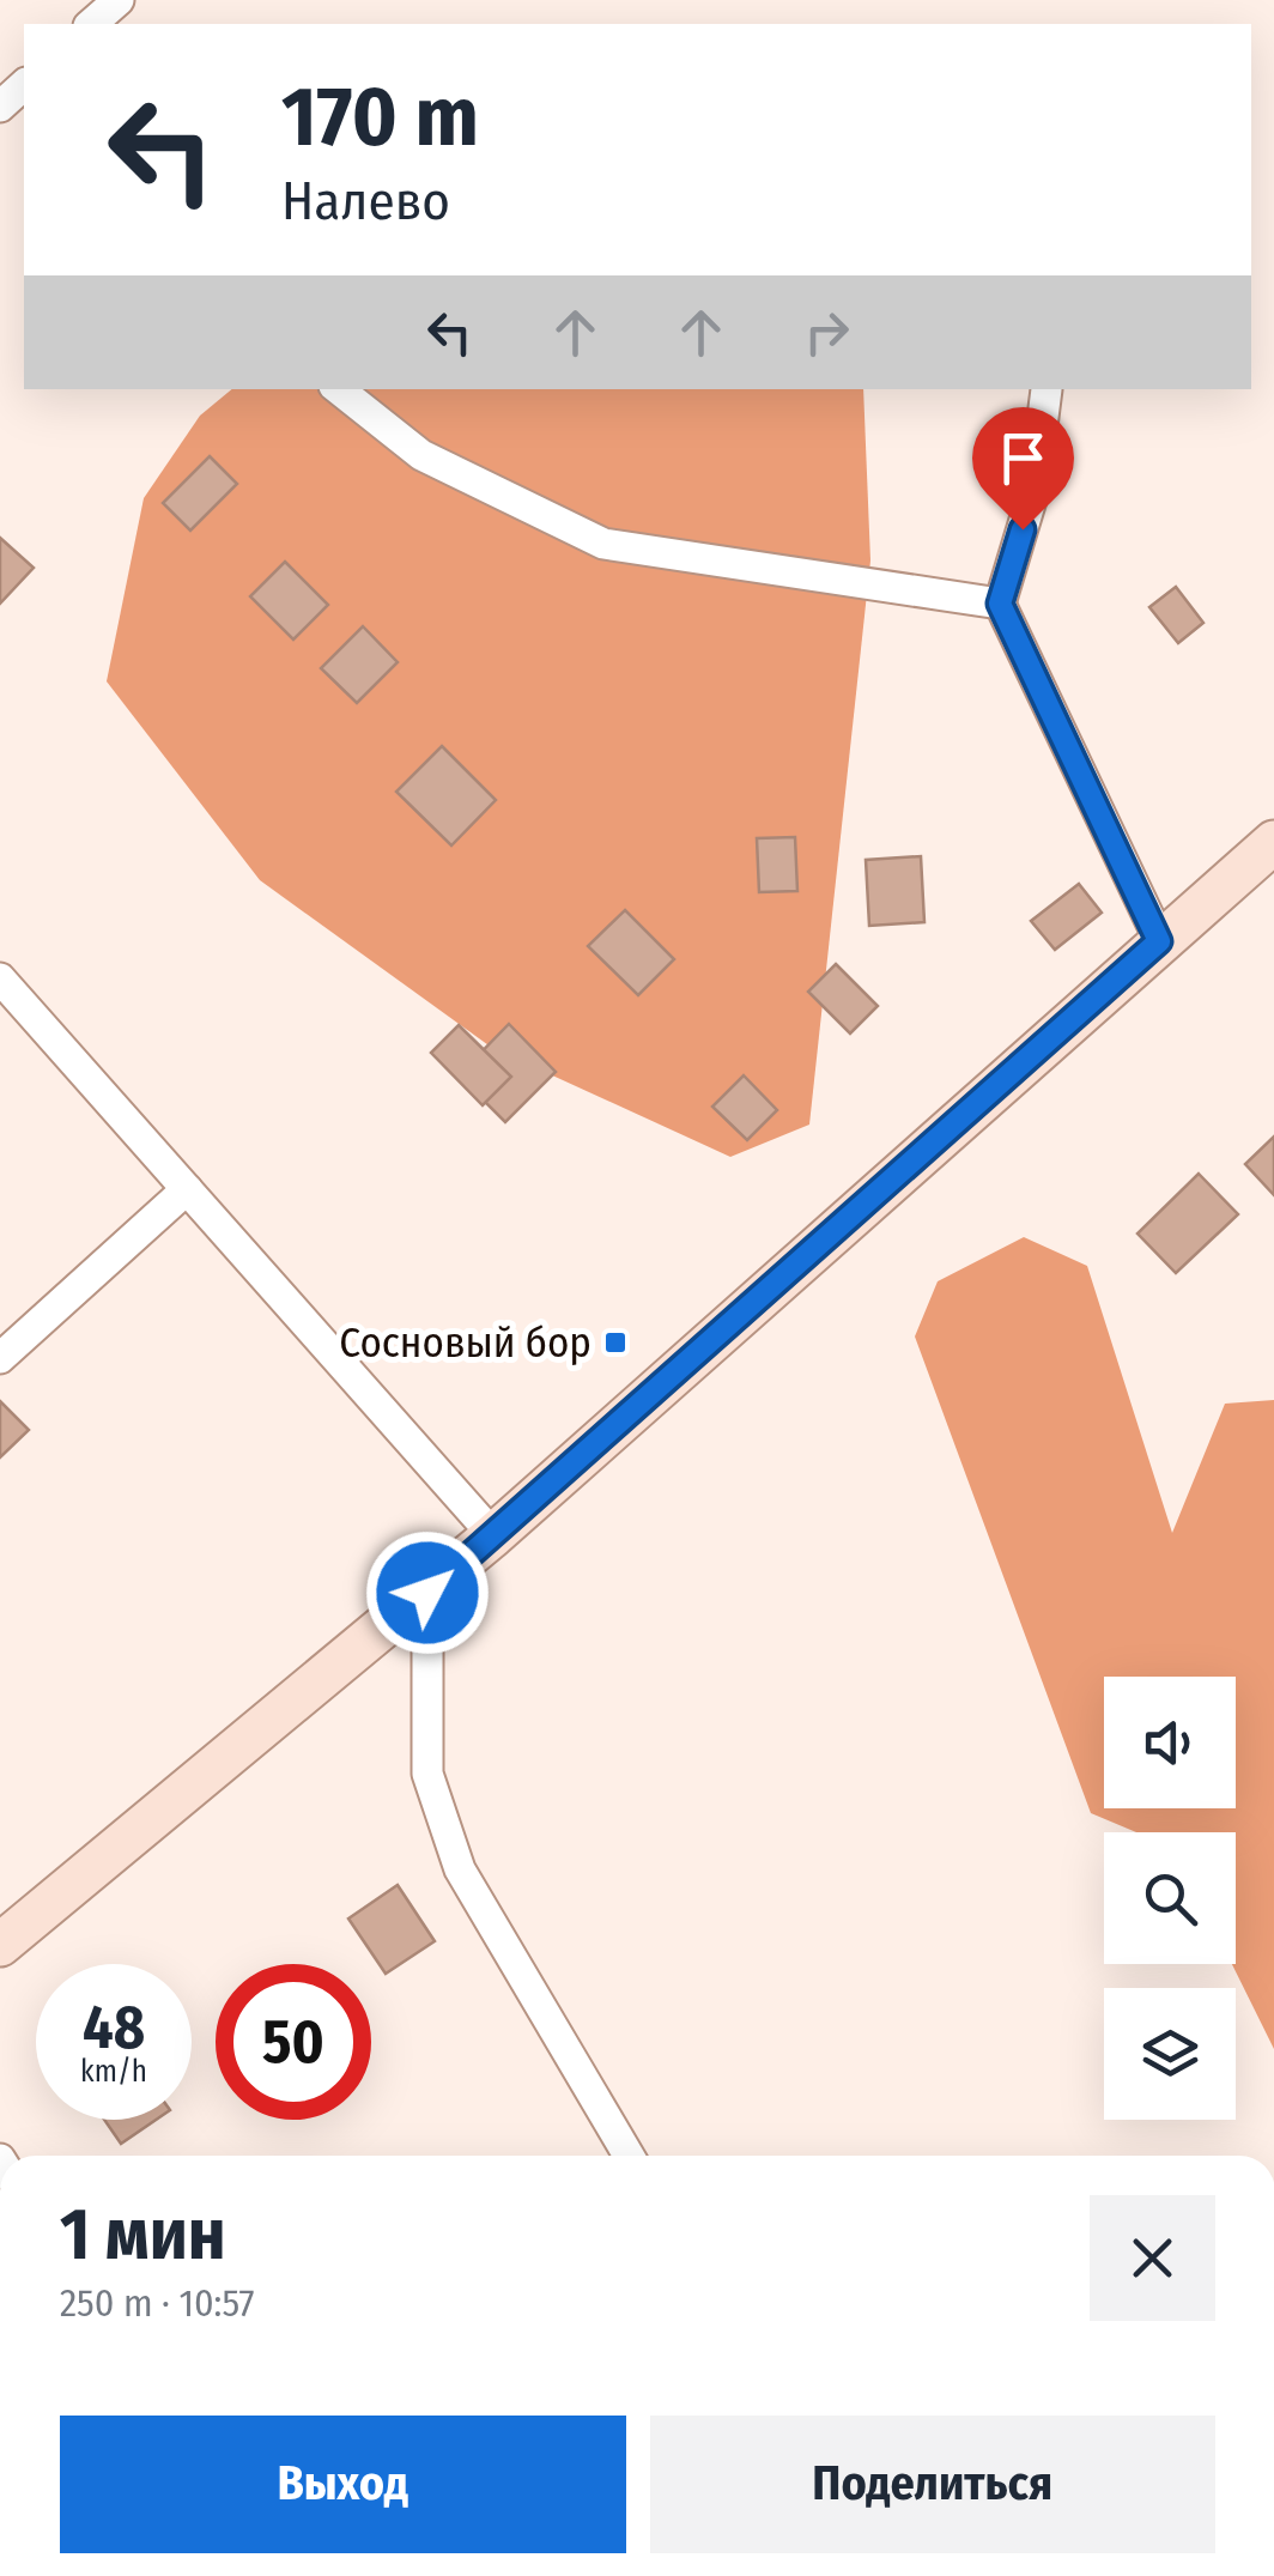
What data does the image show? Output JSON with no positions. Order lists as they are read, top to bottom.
{
  "places": {
    "transit": ["Сосновый бор"]
  },
  "page": {
    "turn": ["170 m", "Налево"],
    "speed": "48 km/h",
    "limit": "50",
    "heading": ["1 мин", "250 m · 10:57"],
    "buttons": ["Выход", "Поделиться"]
  }
}
